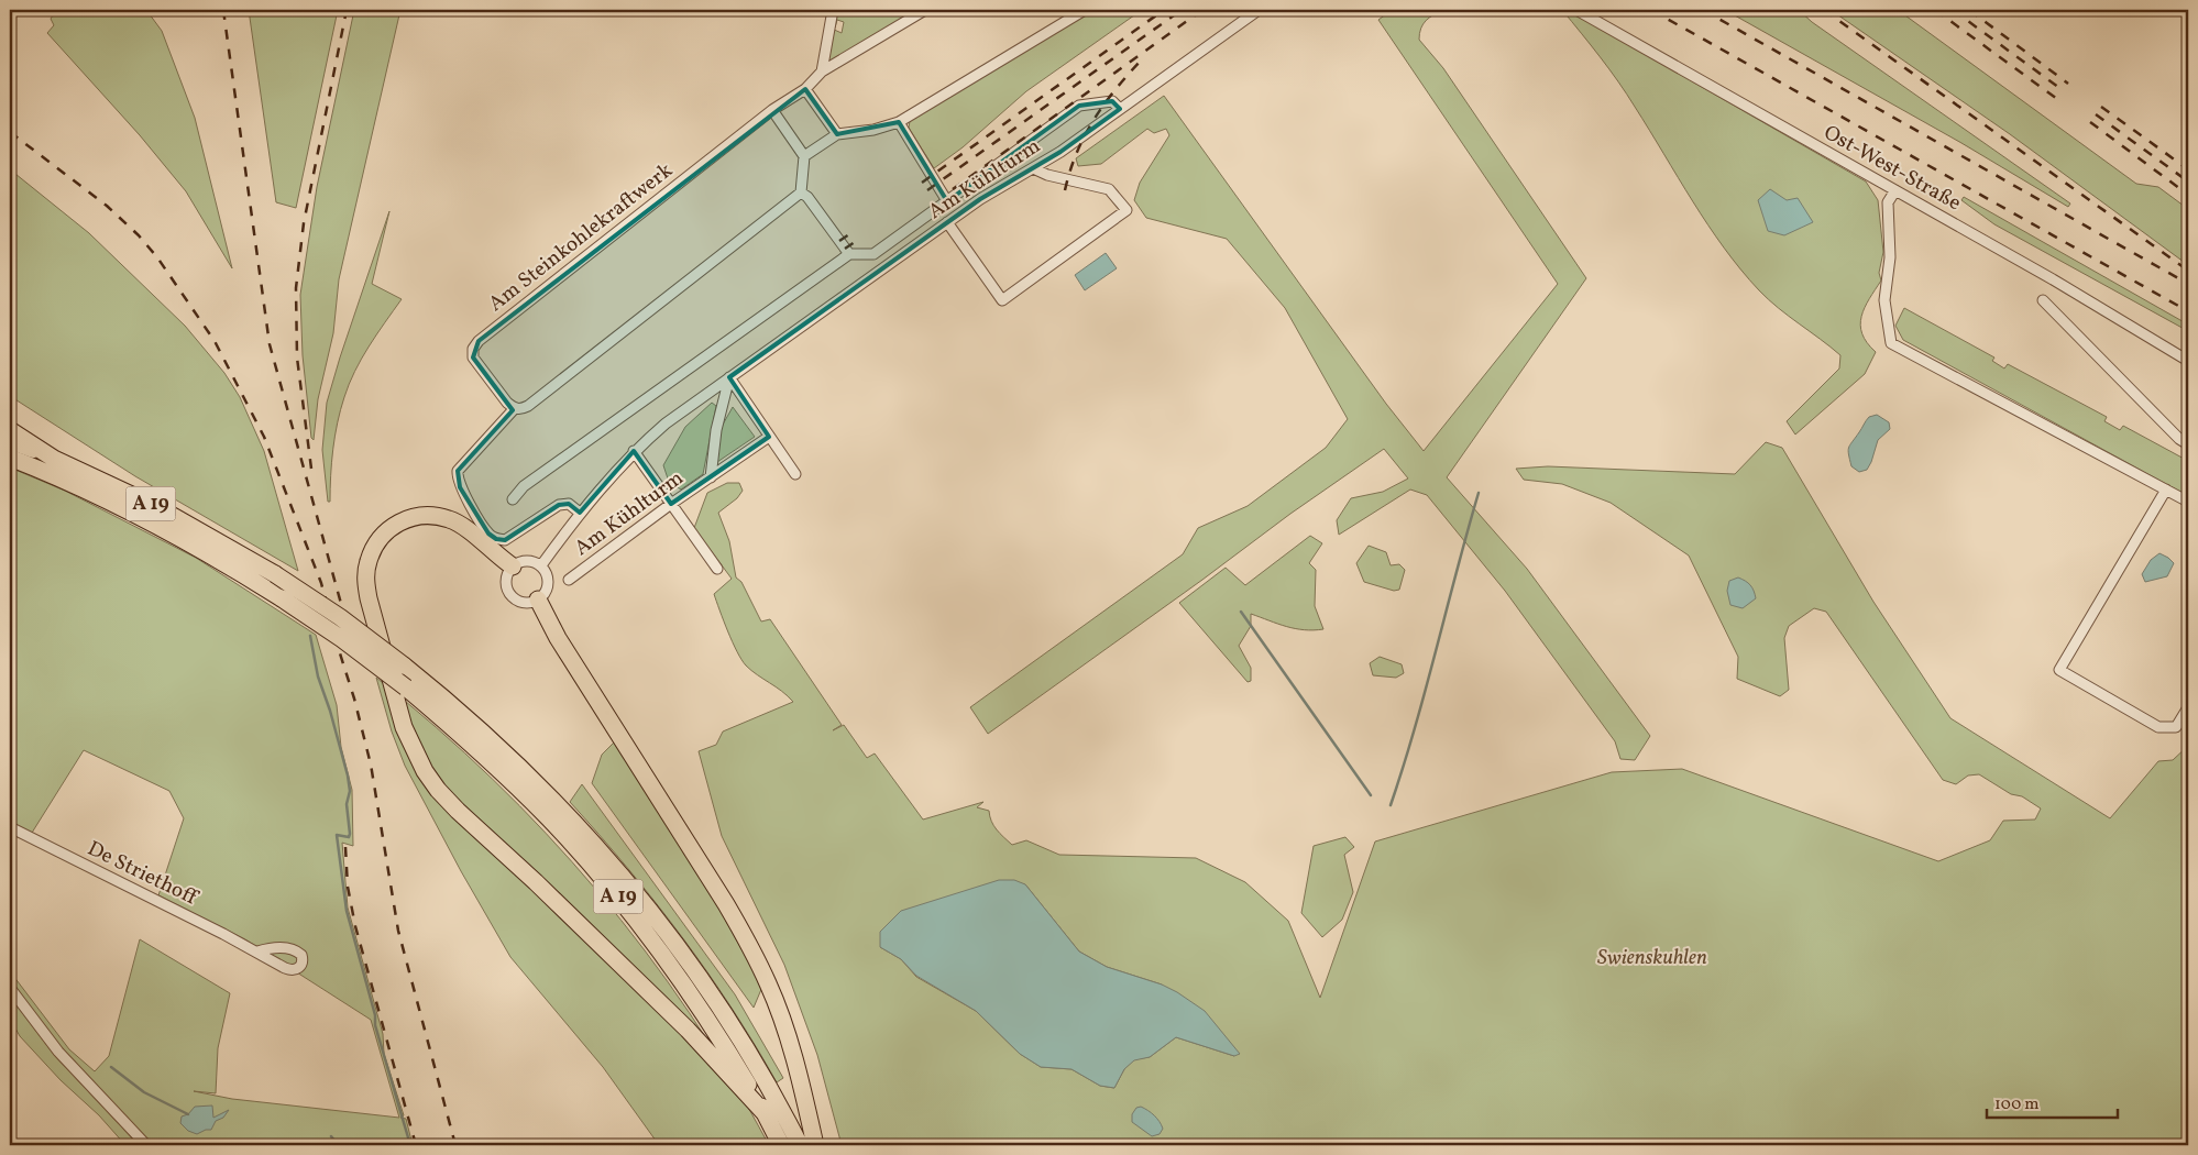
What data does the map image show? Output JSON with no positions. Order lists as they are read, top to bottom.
{
  "streets": {
    "highway": ["A 19"],
    "street": [
      "Ost-West-Straße",
      "Am Kühlturm",
      "Am Steinkohlekraftwerk",
      "De Striethoff"
    ]
  },
  "parks": ["Swienskuhlen"],
  "scale_bar": "100 m"
}
